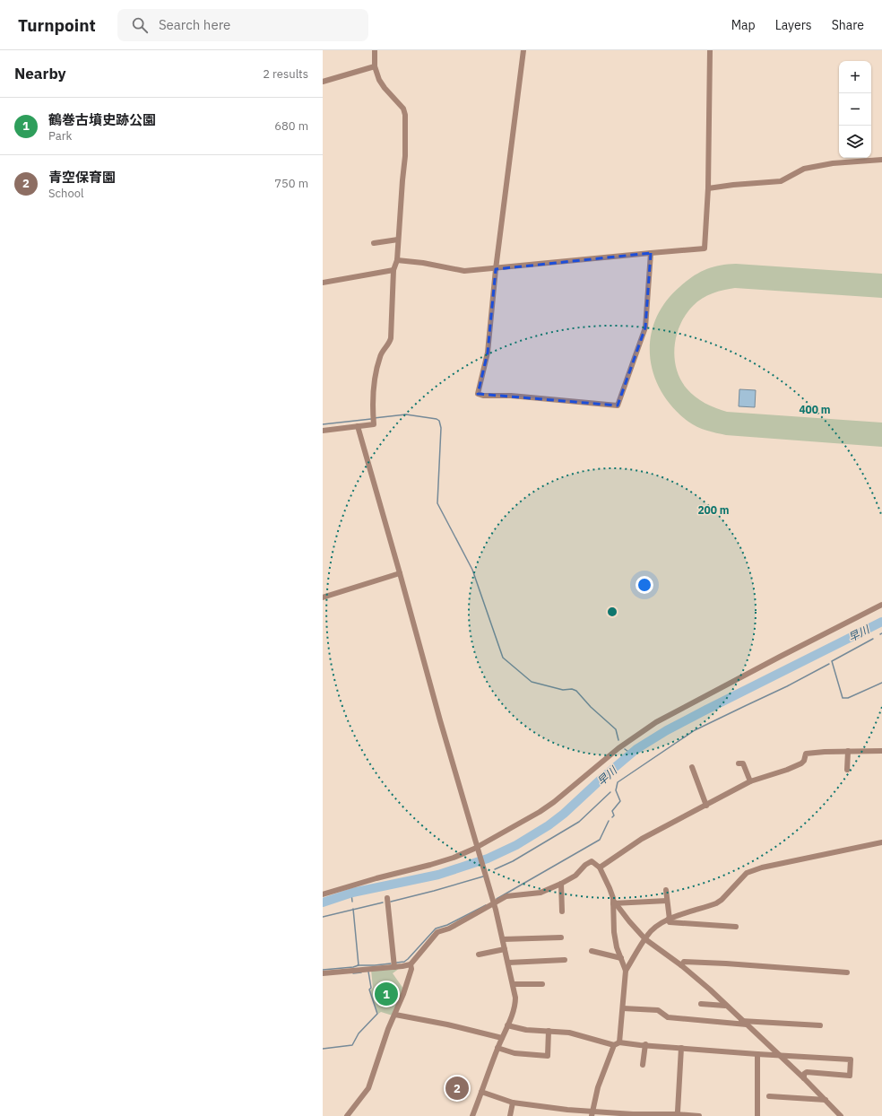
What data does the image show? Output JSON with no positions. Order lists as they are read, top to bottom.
{
  "water": ["早川"],
  "page": {
    "header": "Turnpoint",
    "search": "Search here",
    "nav": ["Map", "Layers", "Share"],
    "heading": ["Nearby", "2 results"],
    "map_buttons": ["+", "−"],
    "list": [
      {
        "mark": "1",
        "name": "鶴巻古墳史跡公園",
        "note": "Park",
        "value": "680 m"
      },
      {
        "mark": "2",
        "name": "青空保育園",
        "note": "School",
        "value": "750 m"
      }
    ],
    "pins": ["1", "2"]
  },
  "rings": ["400 m", "200 m"]
}
